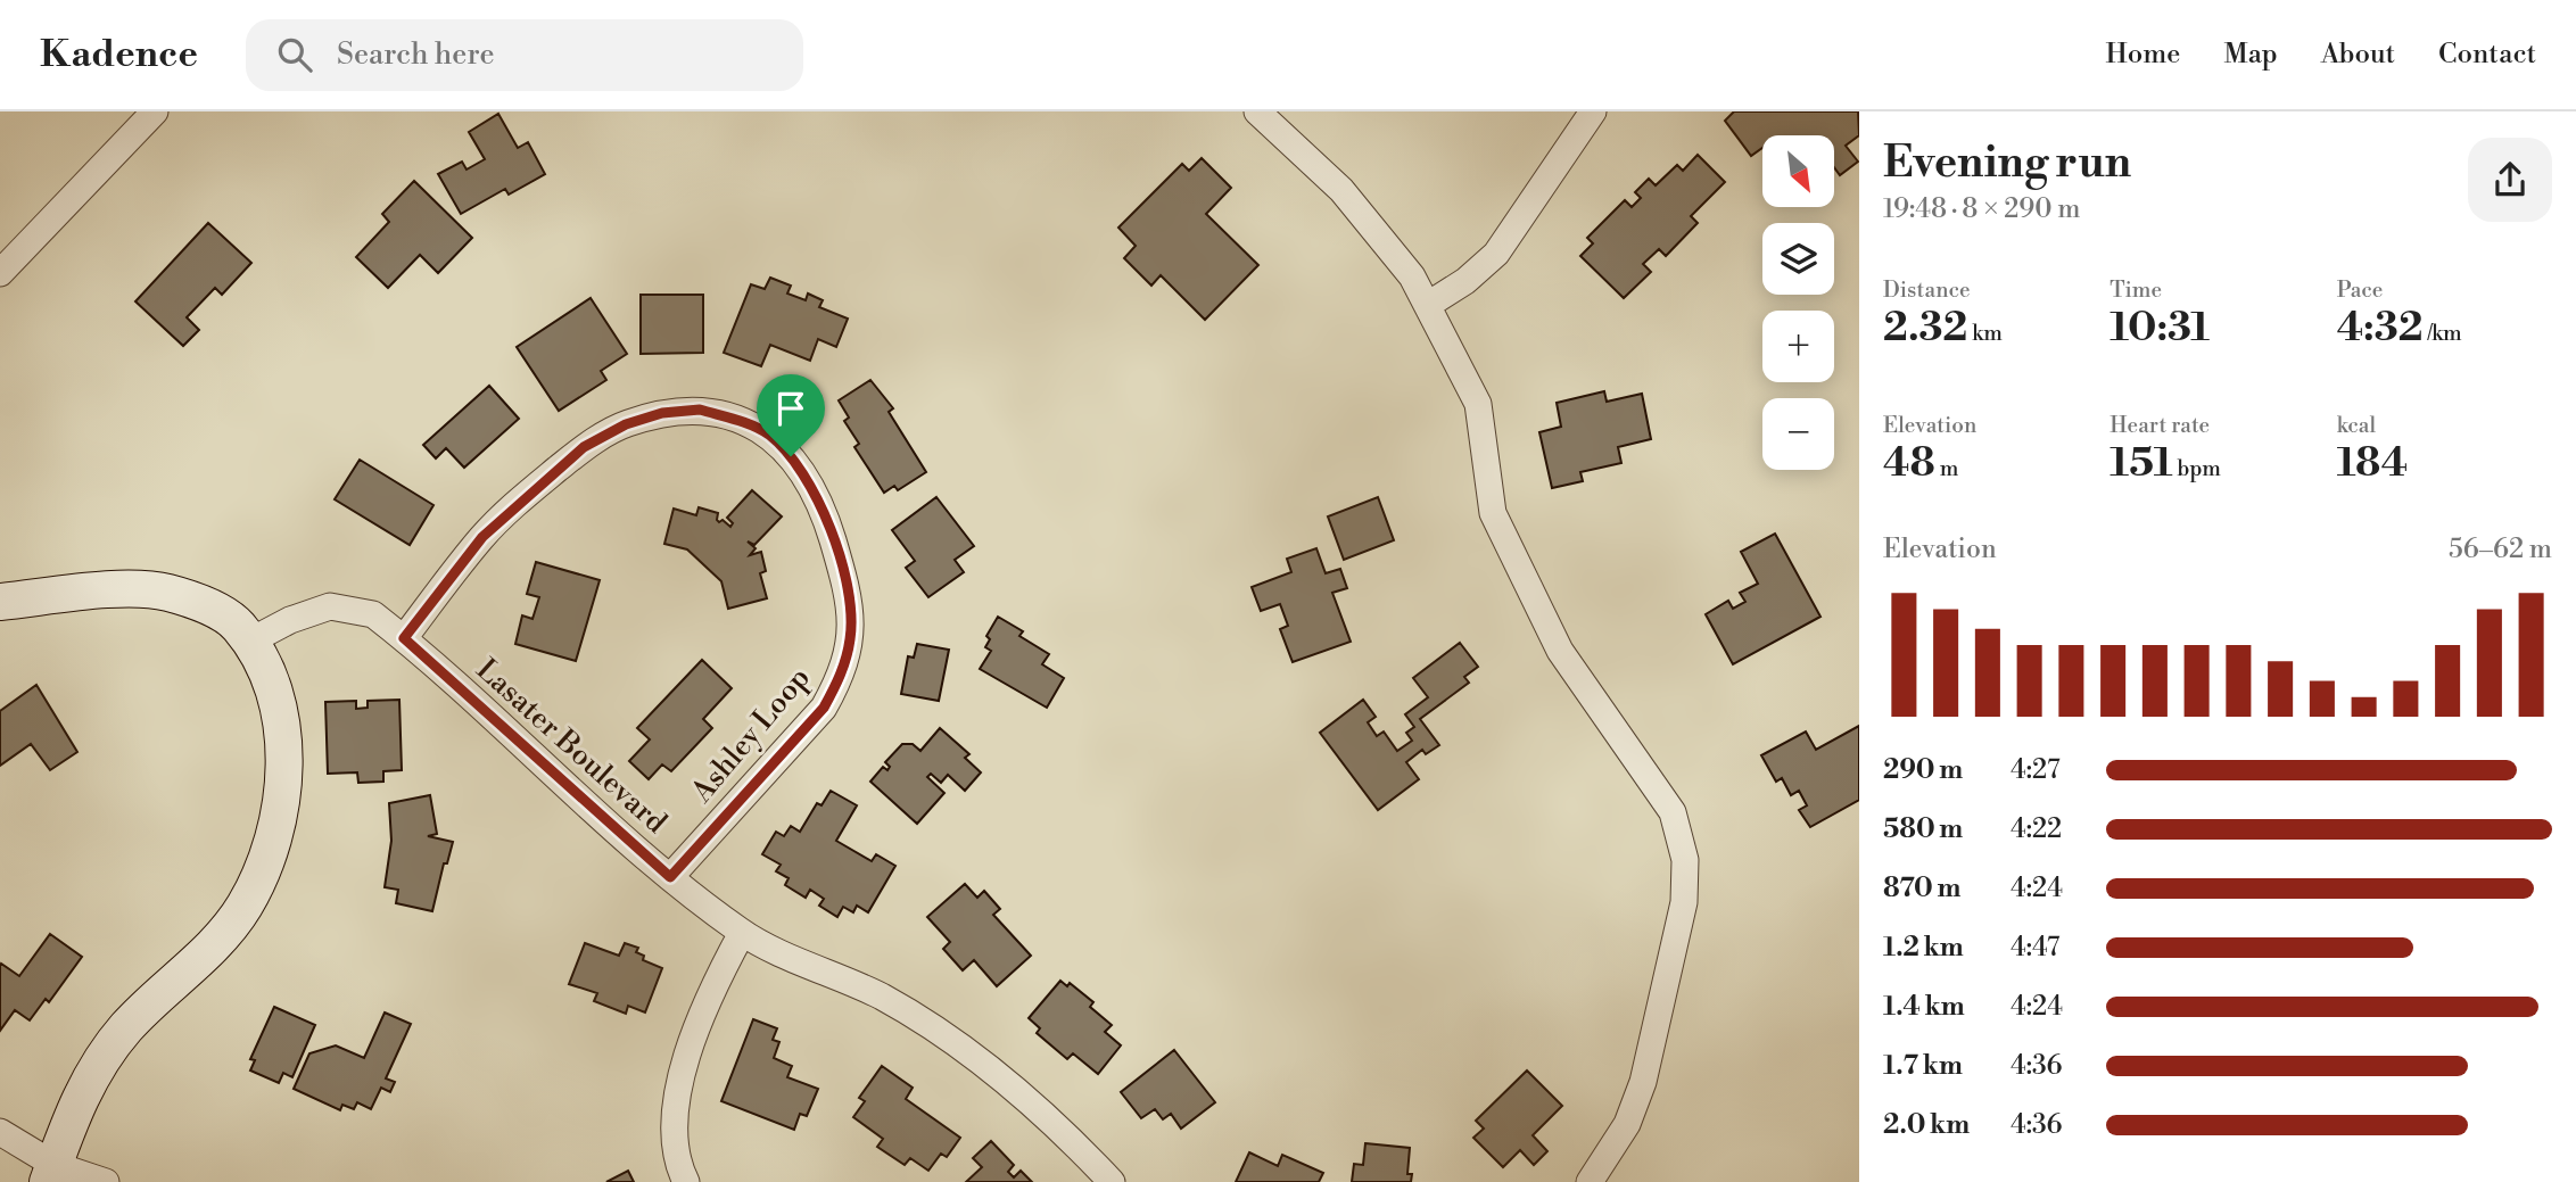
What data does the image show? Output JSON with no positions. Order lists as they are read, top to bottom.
{
  "streets": {
    "street": ["Ashley Loop", "Lasater Boulevard"]
  },
  "crossings": [
    ["Ashley Loop", "Lasater Boulevard"]
  ],
  "north": "bottom right",
  "page": {
    "header": "Kadence",
    "search": "Search here",
    "nav": [
      "Home",
      "Map",
      "About",
      "Contact"
    ],
    "heading": ["Evening run", "19:48 · 8 × 290 m"],
    "map_buttons": ["+", "−"],
    "stats": [
      ["Distance", "2.32 km"],
      ["Time", "10:31"],
      ["Pace", "4:32 /km"],
      ["Elevation", "48 m"],
      ["Heart rate", "151 bpm"],
      ["kcal", "184"]
    ],
    "chart": ["Elevation", "56–62 m"],
    "list": [
      {
        "name": "290 m",
        "note": "4:27"
      },
      {
        "name": "580 m",
        "note": "4:22"
      },
      {
        "name": "870 m",
        "note": "4:24"
      },
      {
        "name": "1.2 km",
        "note": "4:47"
      },
      {
        "name": "1.4 km",
        "note": "4:24"
      },
      {
        "name": "1.7 km",
        "note": "4:36"
      },
      {
        "name": "2.0 km",
        "note": "4:36"
      }
    ]
  }
}
